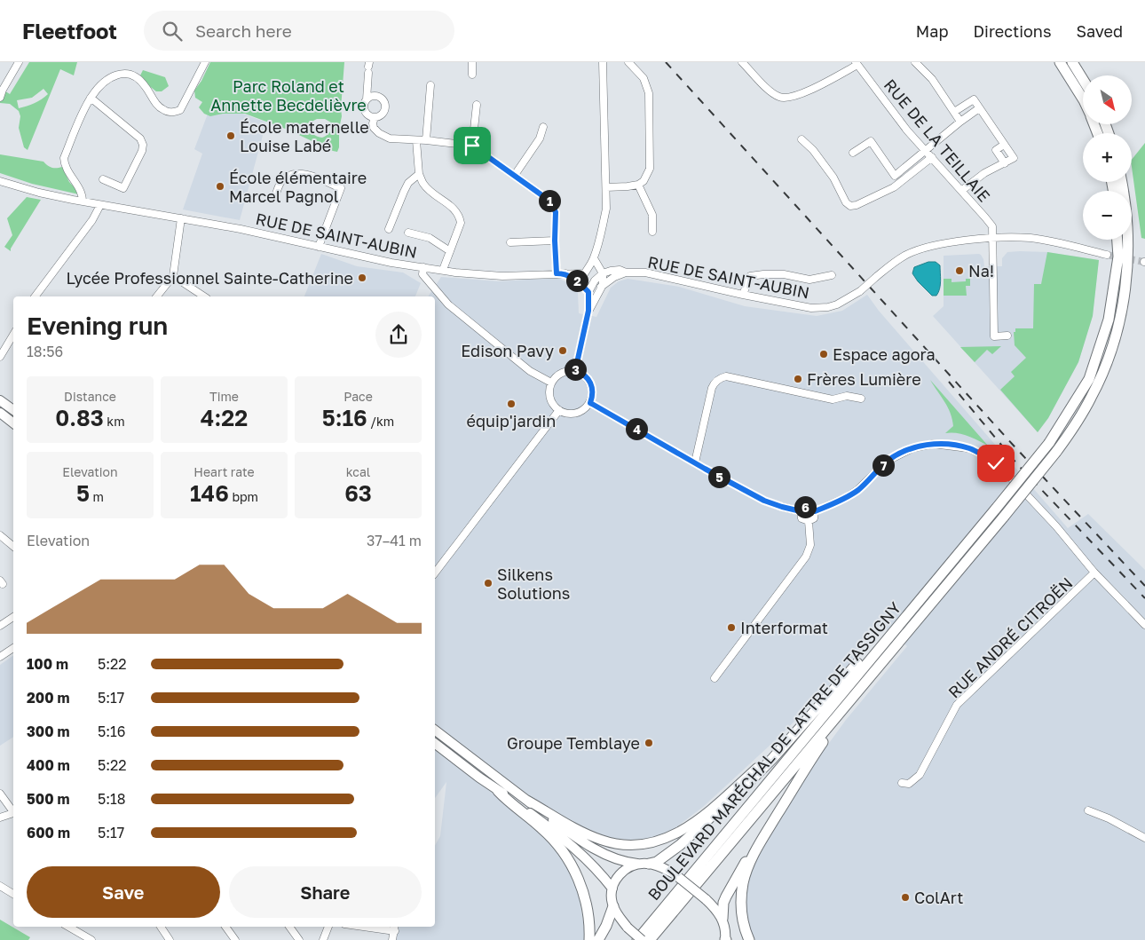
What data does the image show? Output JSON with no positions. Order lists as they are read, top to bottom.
{
  "streets": {
    "highway": ["BOULEVARD MARÉCHAL DE LATTRE DE TASSIGNY"],
    "street": ["RUE DE LA TEILLAIE", "RUE DE SAINT-AUBIN", "RUE ANDRÉ CITROËN"]
  },
  "crossings": [
    ["RUE DE LA TEILLAIE", "RUE DE SAINT-AUBIN"]
  ],
  "parks": ["Parc Roland et Annette Becdelièvre"],
  "places": [
    "École maternelle Louise Labé",
    "École élémentaire Marcel Pagnol",
    "Na!",
    "Lycée Professionnel Sainte-Catherine",
    "Edison Pavy",
    "Espace agora",
    "Frères Lumière",
    "équip'jardin",
    "Silkens Solutions",
    "Interformat",
    "Groupe Temblaye",
    "ColArt"
  ],
  "north": "bottom right",
  "page": {
    "header": "Fleetfoot",
    "search": "Search here",
    "nav": ["Map", "Directions", "Saved"],
    "map_buttons": ["+", "−"],
    "pins": [
      "1",
      "2",
      "3",
      "4",
      "7",
      "5",
      "6"
    ],
    "heading": ["Evening run", "18:56"],
    "stats": [
      ["Distance", "0.83 km"],
      ["Time", "4:22"],
      ["Pace", "5:16 /km"],
      ["Elevation", "5 m"],
      ["Heart rate", "146 bpm"],
      ["kcal", "63"]
    ],
    "chart": ["Elevation", "37–41 m"],
    "list": [
      {
        "name": "100 m",
        "note": "5:22"
      },
      {
        "name": "200 m",
        "note": "5:17"
      },
      {
        "name": "300 m",
        "note": "5:16"
      },
      {
        "name": "400 m",
        "note": "5:22"
      },
      {
        "name": "500 m",
        "note": "5:18"
      },
      {
        "name": "600 m",
        "note": "5:17"
      }
    ],
    "buttons": ["Save", "Share"]
  }
}
